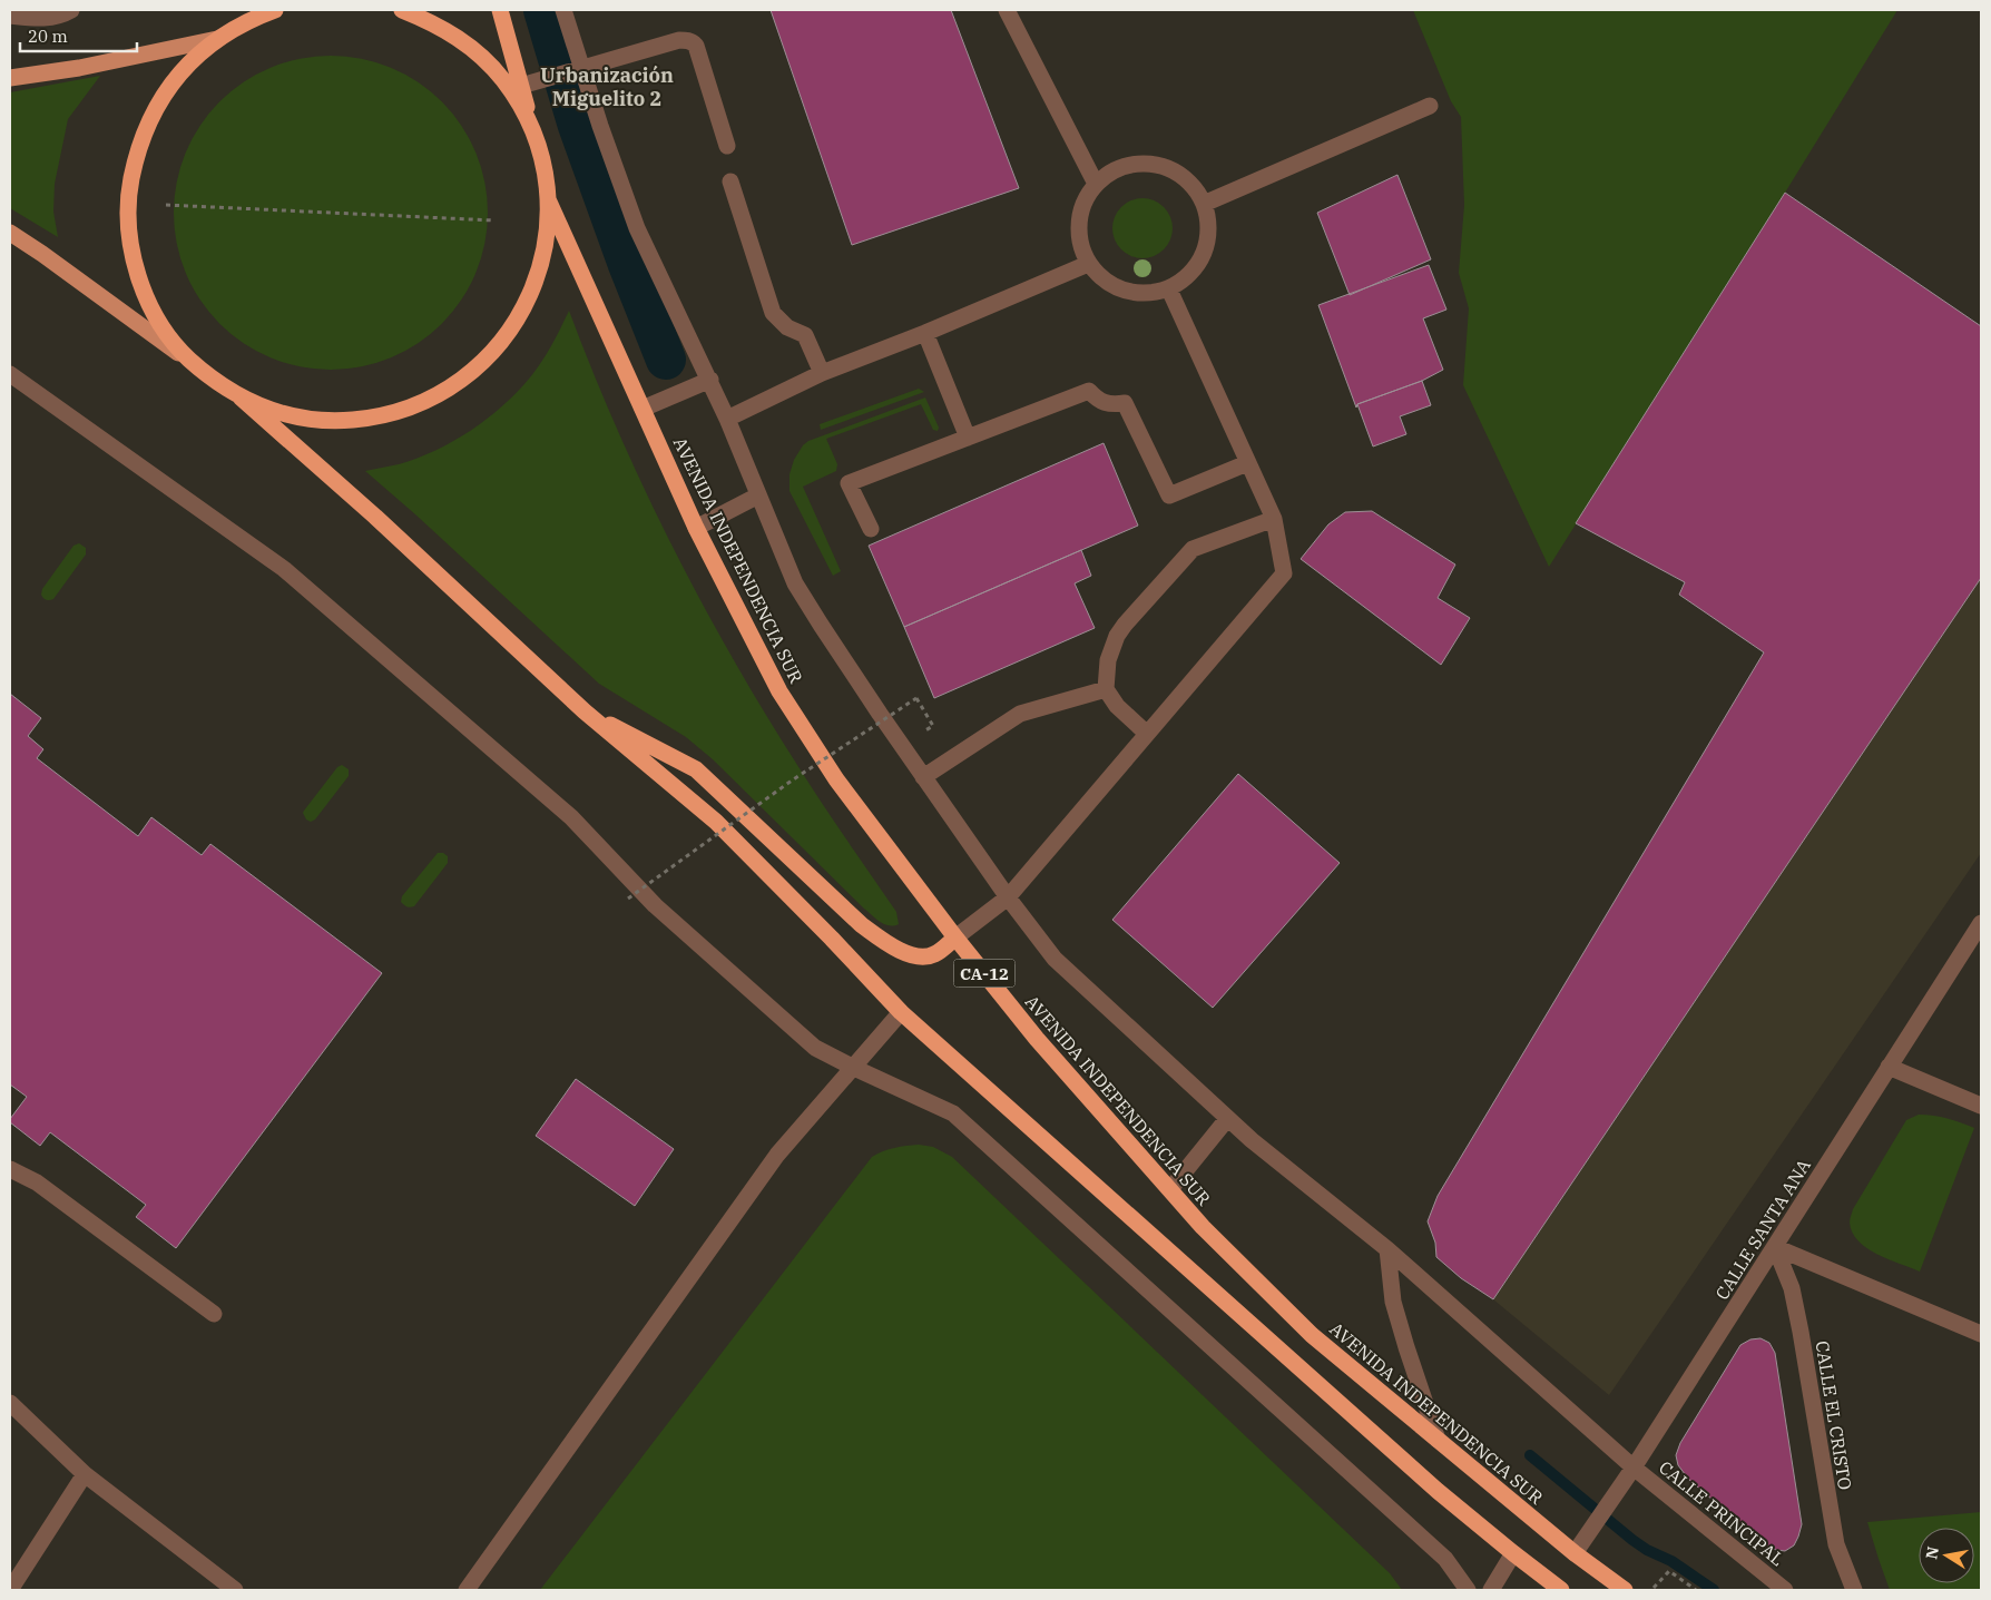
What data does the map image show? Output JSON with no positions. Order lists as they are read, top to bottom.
{
  "streets": {
    "highway": ["AVENIDA INDEPENDENCIA SUR", "CA-12"],
    "street": ["CALLE SANTA ANA", "CALLE EL CRISTO", "CALLE PRINCIPAL"]
  },
  "crossings": [
    ["AVENIDA INDEPENDENCIA SUR", "CALLE SANTA ANA"],
    ["CALLE SANTA ANA", "CALLE EL CRISTO"],
    ["CALLE SANTA ANA", "CALLE PRINCIPAL"]
  ],
  "districts": ["Urbanización Miguelito 2"],
  "scale_bar": "20 m",
  "north": "left"
}
